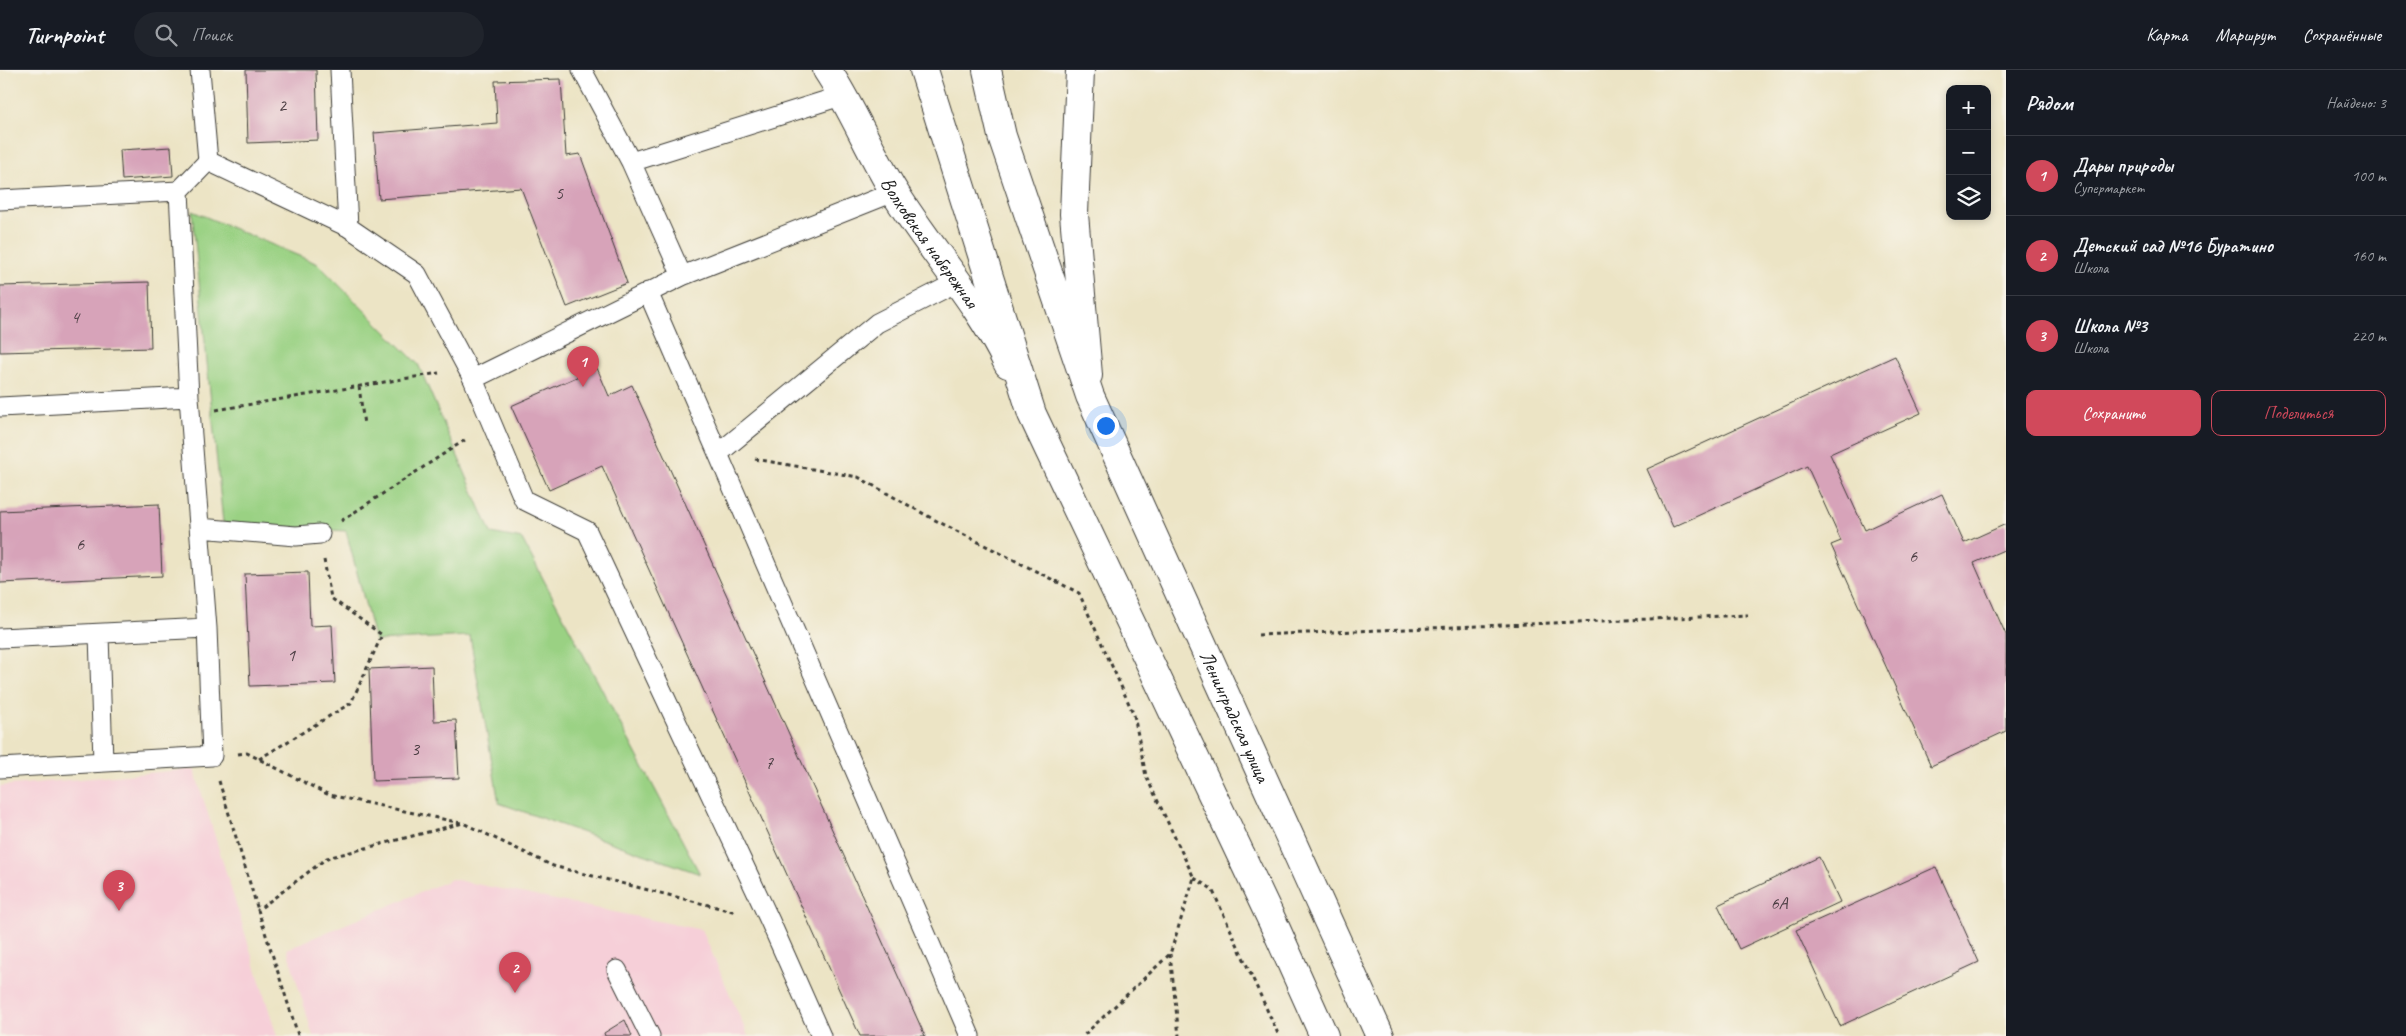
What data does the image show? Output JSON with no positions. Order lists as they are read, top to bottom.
{
  "streets": {
    "main road": ["Волховская набережная", "Ленинградская улица"]
  },
  "house_numbers": [
    "2",
    "5",
    "4",
    "6",
    "6",
    "1",
    "3",
    "7",
    "6А"
  ],
  "page": {
    "header": "Turnpoint",
    "search": "Поиск",
    "nav": ["Карта", "Маршрут", "Сохранённые"],
    "heading": ["Рядом", "Найдено: 3"],
    "map_buttons": ["+", "−"],
    "list": [
      {
        "mark": "1",
        "name": "Дары природы",
        "note": "Супермаркет",
        "value": "100 m"
      },
      {
        "mark": "2",
        "name": "Детский сад №16 Буратино",
        "note": "Школа",
        "value": "160 m"
      },
      {
        "mark": "3",
        "name": "Школа №3",
        "note": "Школа",
        "value": "220 m"
      }
    ],
    "pins": ["1", "3", "2"],
    "buttons": ["Сохранить", "Поделиться"]
  }
}
